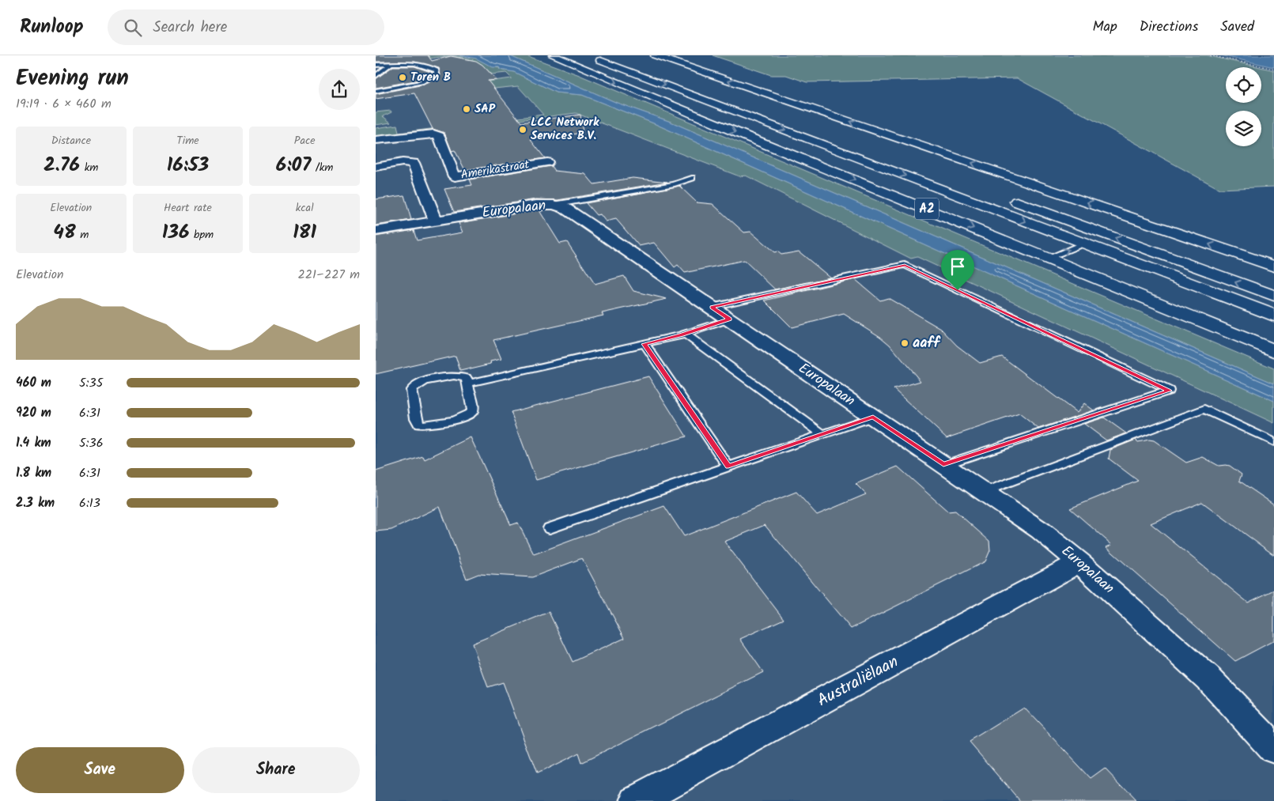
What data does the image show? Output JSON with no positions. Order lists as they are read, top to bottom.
{
  "streets": {
    "highway": ["A2"],
    "street": ["Amerikastraat", "Europalaan", "Australiëlaan"]
  },
  "crossings": [
    ["Europalaan", "Australiëlaan"]
  ],
  "places": [
    "Toren B",
    "SAP",
    "LCC Network Services B.V.",
    "aaff"
  ],
  "page": {
    "header": "Runloop",
    "search": "Search here",
    "nav": ["Map", "Directions", "Saved"],
    "heading": ["Evening run", "19:19 · 6 × 460 m"],
    "stats": [
      ["Distance", "2.76 km"],
      ["Time", "16:53"],
      ["Pace", "6:07 /km"],
      ["Elevation", "48 m"],
      ["Heart rate", "136 bpm"],
      ["kcal", "181"]
    ],
    "chart": ["Elevation", "221–227 m"],
    "list": [
      {
        "name": "460 m",
        "note": "5:35"
      },
      {
        "name": "920 m",
        "note": "6:31"
      },
      {
        "name": "1.4 km",
        "note": "5:36"
      },
      {
        "name": "1.8 km",
        "note": "6:31"
      },
      {
        "name": "2.3 km",
        "note": "6:13"
      }
    ],
    "buttons": ["Save", "Share"]
  }
}
